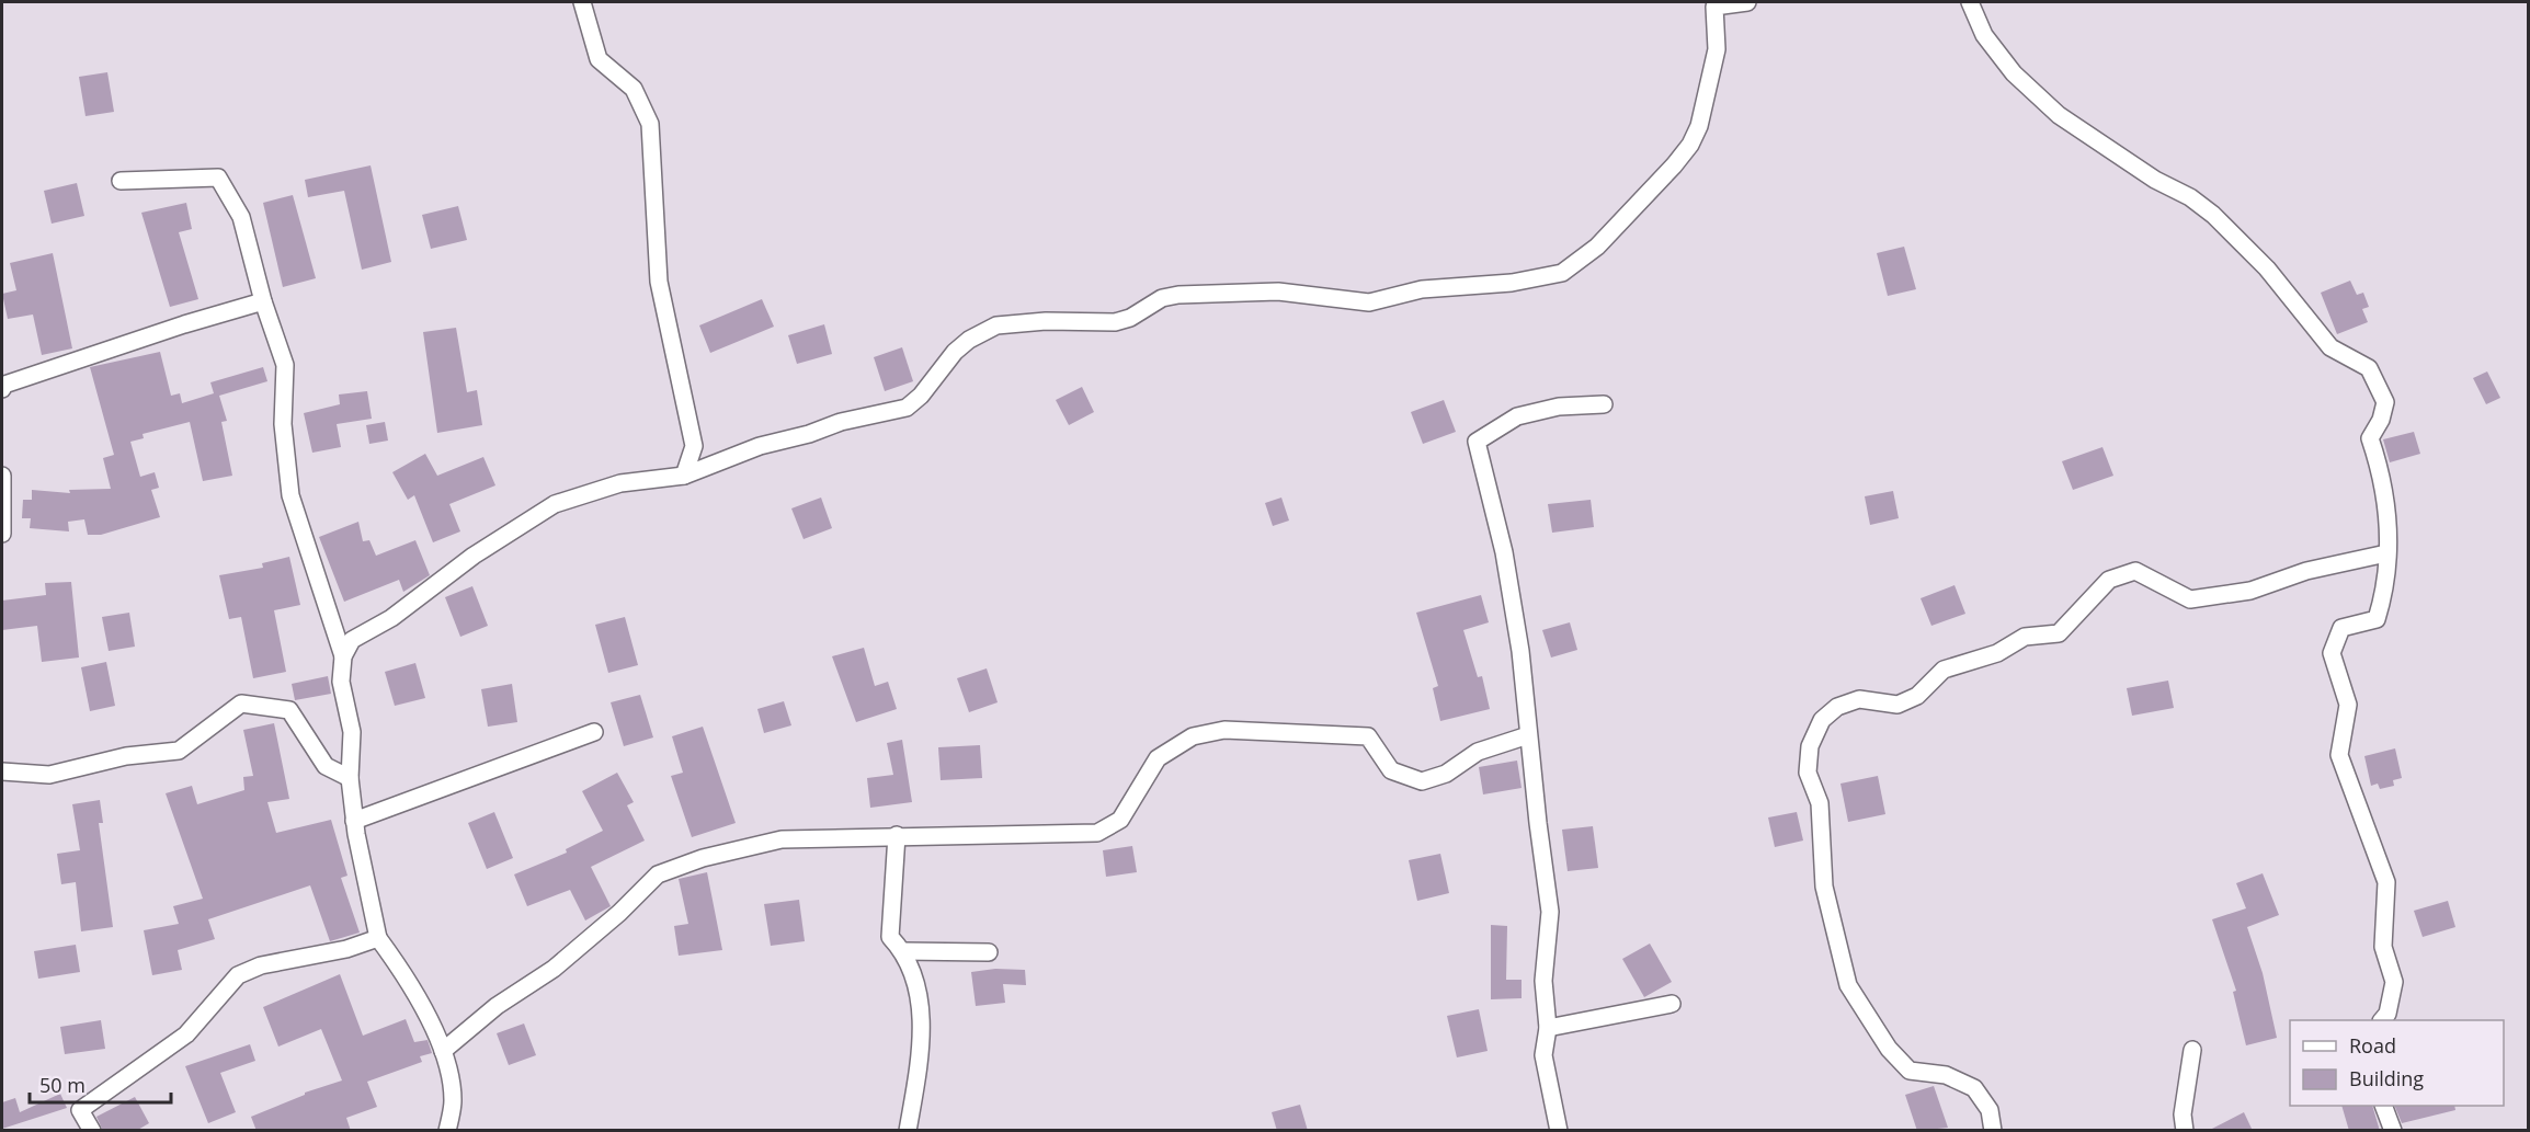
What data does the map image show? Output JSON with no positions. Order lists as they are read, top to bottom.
{
  "legend": ["Road", "Building"],
  "scale_bar": "50 m"
}
